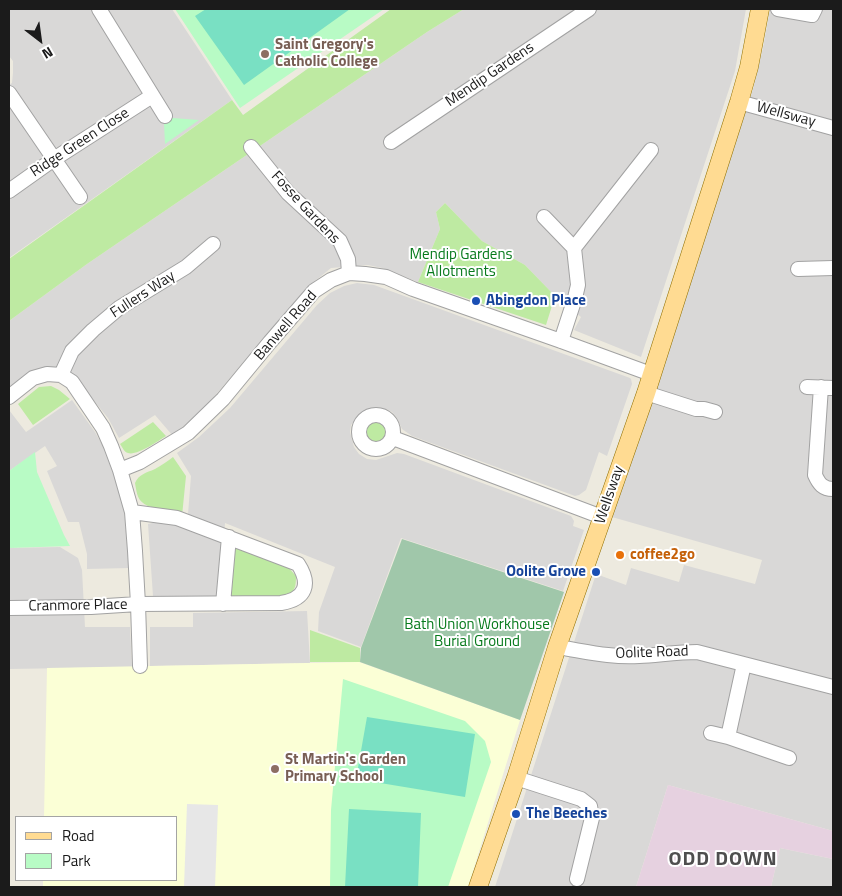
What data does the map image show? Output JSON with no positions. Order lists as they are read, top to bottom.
{
  "streets": {
    "main road": ["Wellsway"],
    "street": [
      "Mendip Gardens",
      "Ridge Green Close",
      "Fosse Gardens",
      "Fullers Way",
      "Banwell Road",
      "Cranmore Place",
      "Oolite Road"
    ]
  },
  "crossings": [
    ["Wellsway", "Banwell Road"],
    ["Wellsway", "Oolite Road"],
    ["Fosse Gardens", "Banwell Road"],
    ["Fullers Way", "Cranmore Place"],
    ["Banwell Road", "Cranmore Place"]
  ],
  "districts": ["ODD DOWN"],
  "parks": ["Mendip Gardens Allotments", "Bath Union Workhouse Burial Ground"],
  "places": [
    "Saint Gregory's Catholic College",
    "Abingdon Place",
    "coffee2go",
    "Oolite Grove",
    "St Martin's Garden Primary School",
    "The Beeches"
  ],
  "legend": ["Road", "Park"],
  "north": "bottom right"
}
